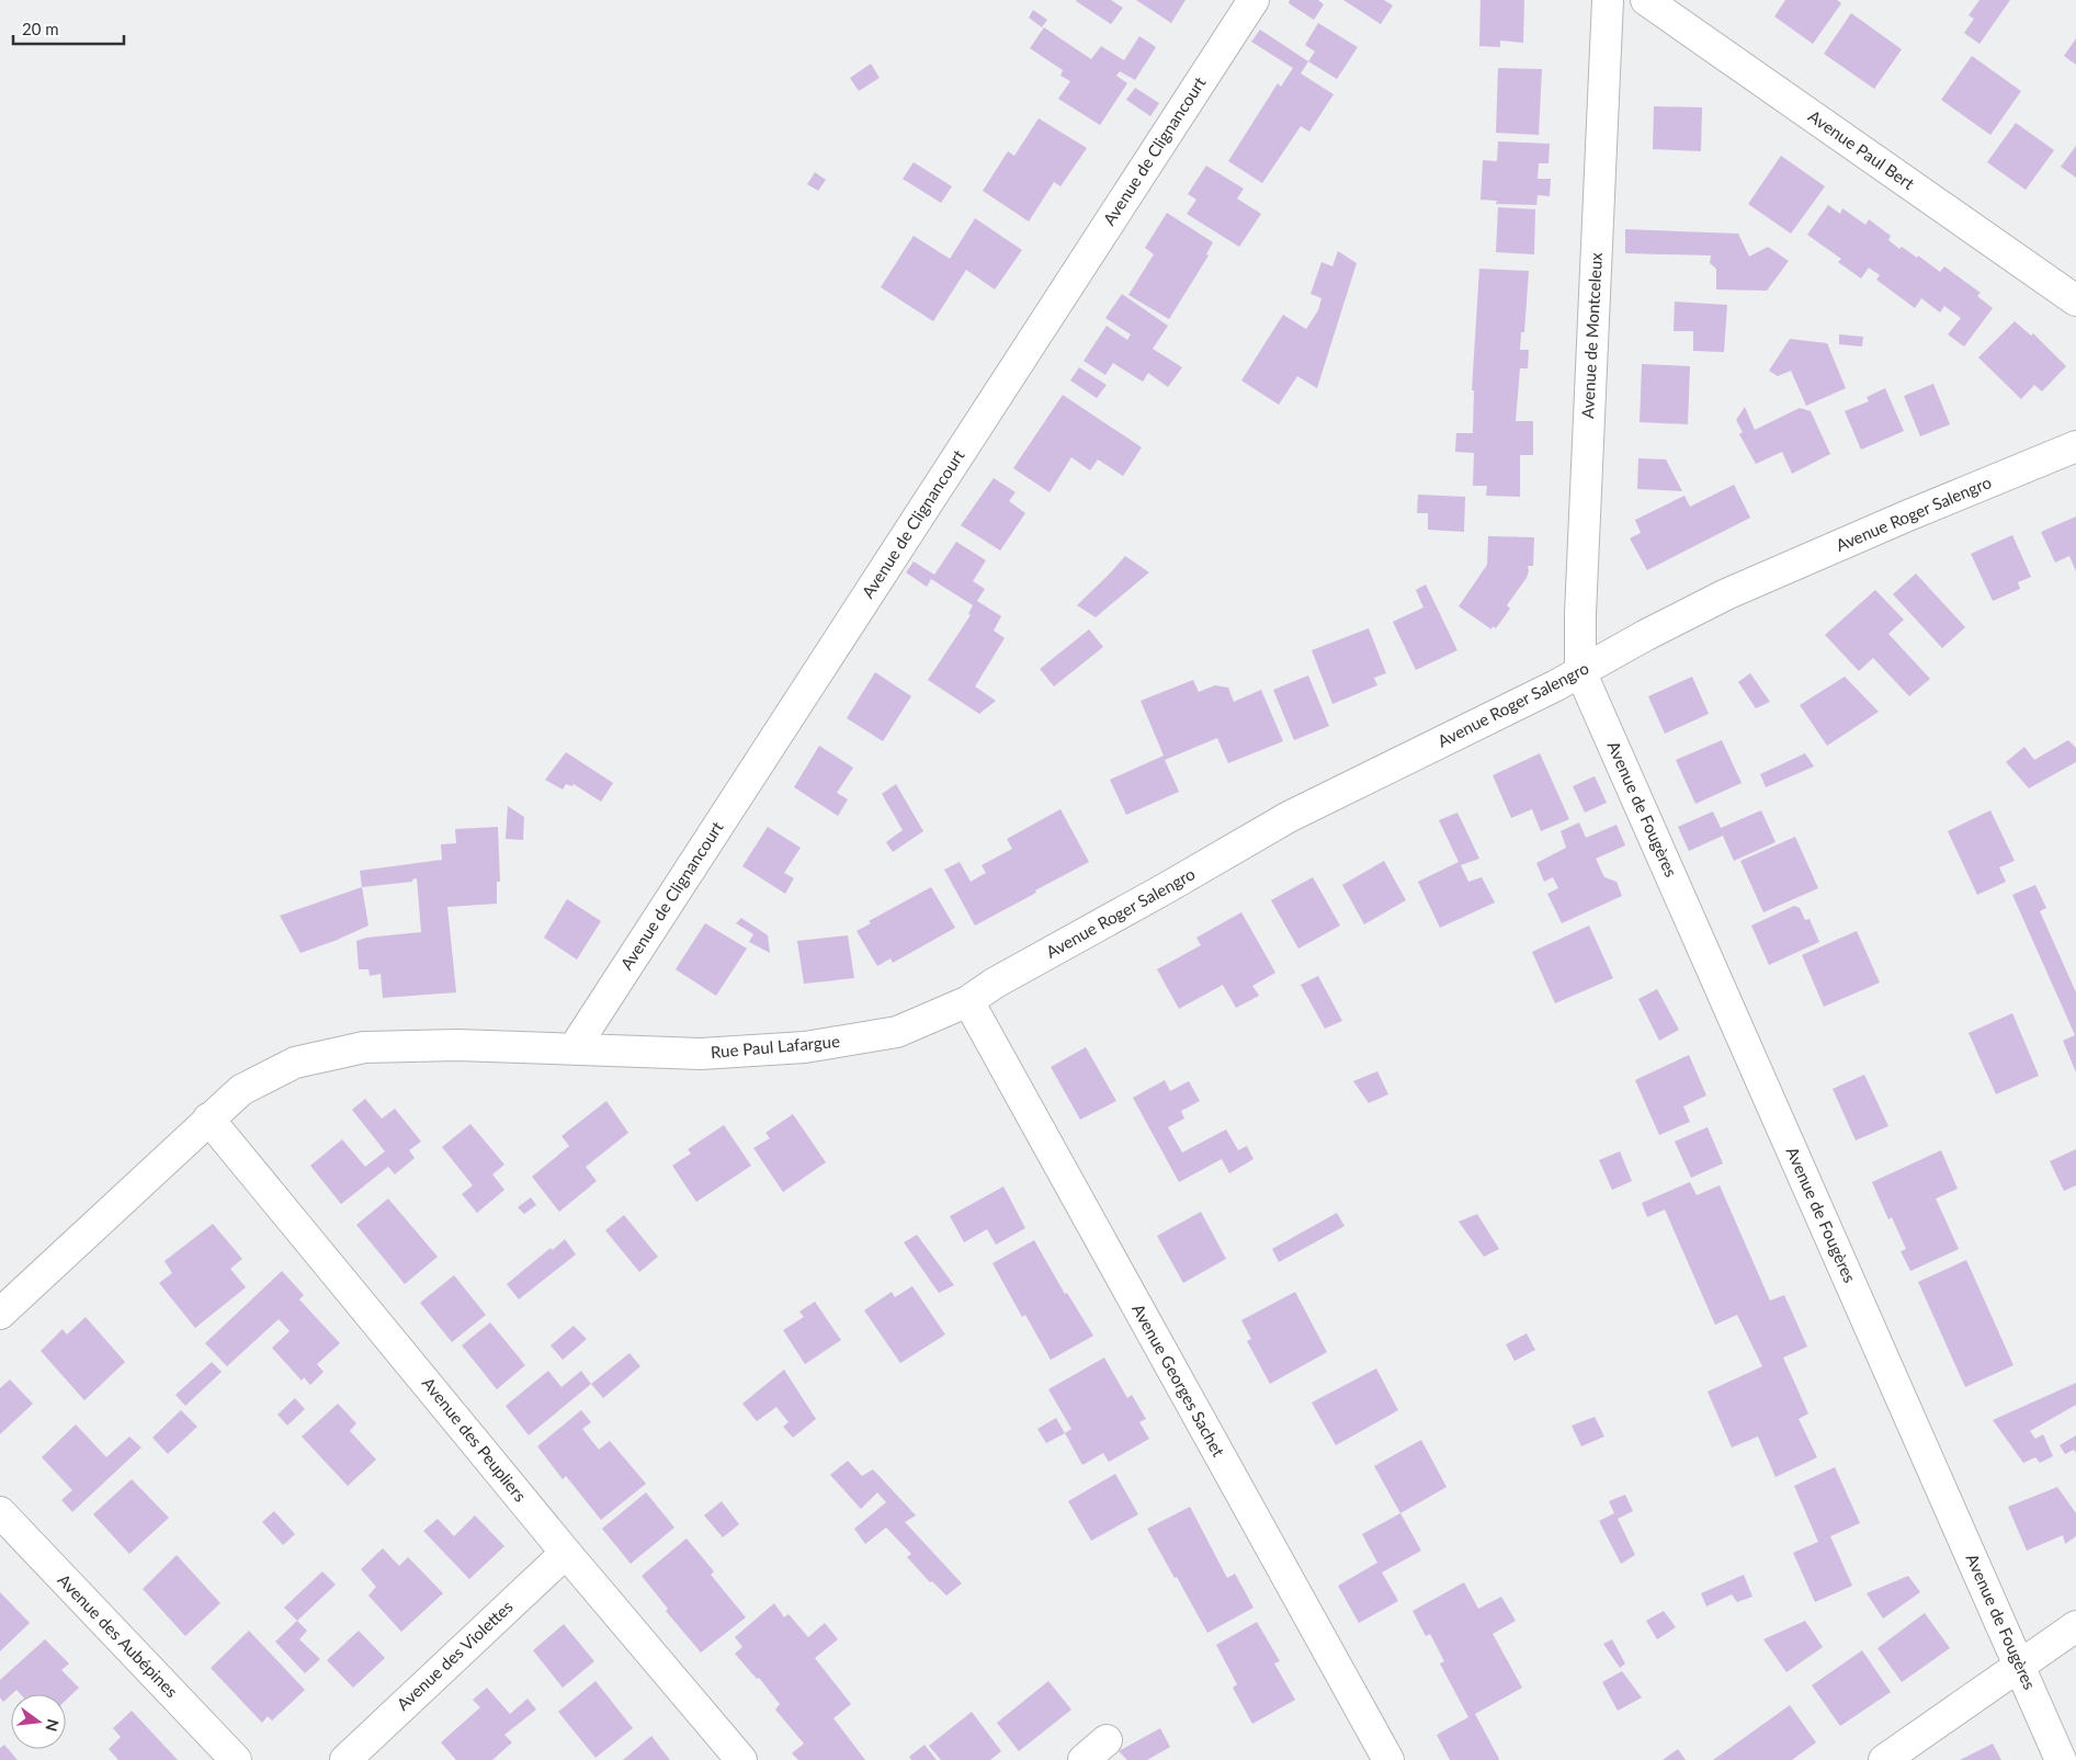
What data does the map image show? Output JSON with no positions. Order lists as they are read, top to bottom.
{
  "streets": {
    "street": [
      "Avenue Paul Bert",
      "Avenue de Clignancourt",
      "Avenue de Montceleux",
      "Avenue Roger Salengro",
      "Avenue de Fougères",
      "Rue Paul Lafargue",
      "Avenue Georges Sachet",
      "Avenue des Peupliers",
      "Avenue des Aubépines",
      "Avenue des Violettes"
    ]
  },
  "crossings": [
    ["Avenue de Clignancourt", "Rue Paul Lafargue"],
    ["Avenue de Montceleux", "Avenue Roger Salengro"],
    ["Avenue de Montceleux", "Avenue de Fougères"],
    ["Avenue Roger Salengro", "Avenue de Fougères"],
    ["Avenue Roger Salengro", "Rue Paul Lafargue"],
    ["Avenue Roger Salengro", "Avenue Georges Sachet"],
    ["Rue Paul Lafargue", "Avenue Georges Sachet"],
    ["Rue Paul Lafargue", "Avenue des Peupliers"],
    ["Avenue des Peupliers", "Avenue des Violettes"]
  ],
  "scale_bar": "20 m",
  "north": "right"
}
